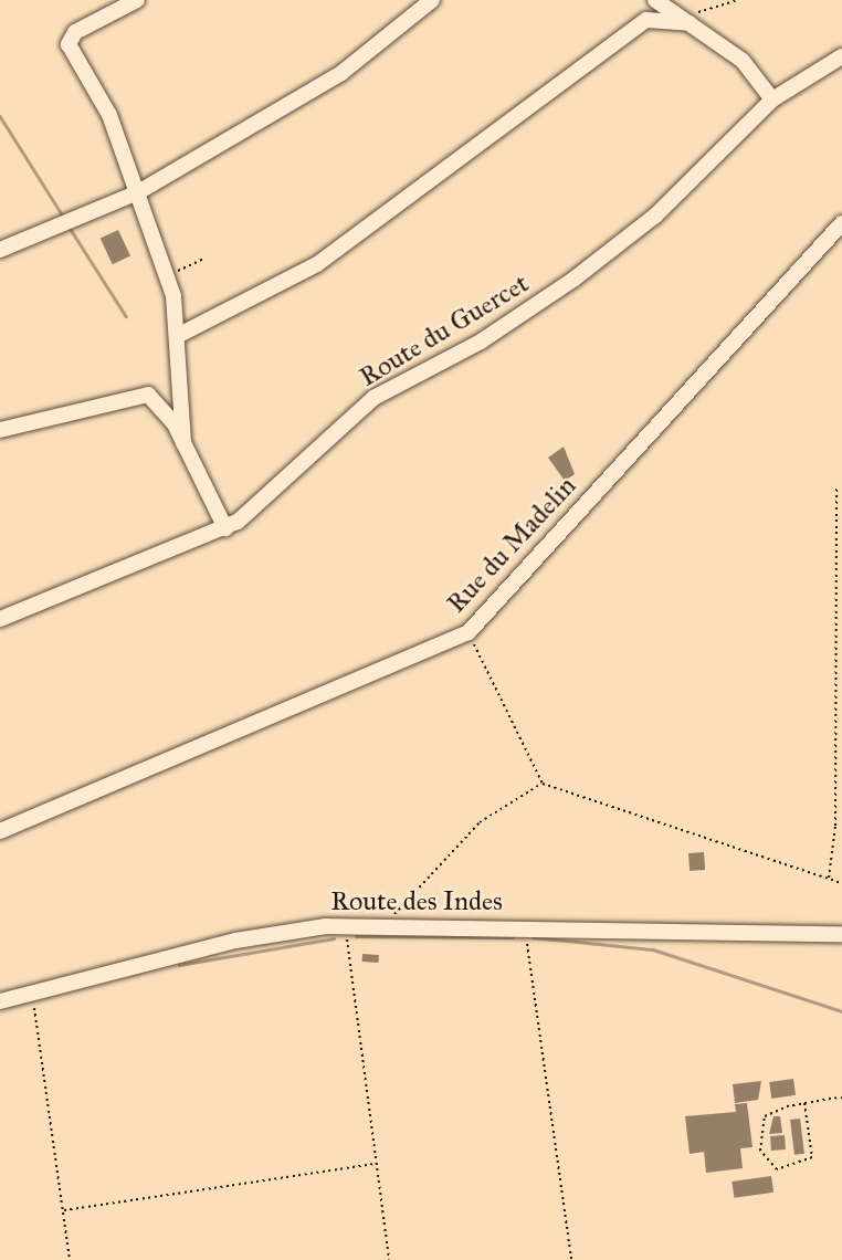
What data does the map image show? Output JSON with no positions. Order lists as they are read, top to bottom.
{
  "streets": {
    "street": ["Route du Guercet", "Rue du Madelin", "Route des Indes"]
  }
}
